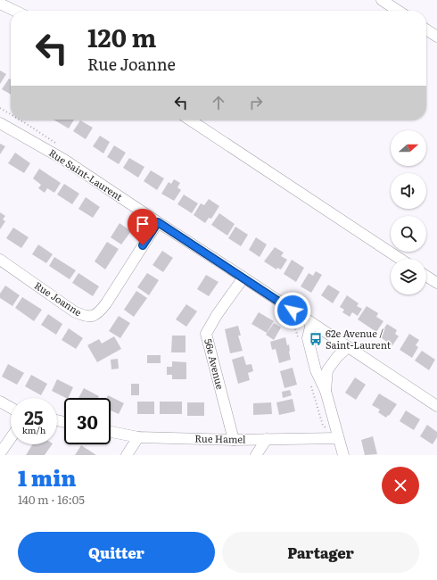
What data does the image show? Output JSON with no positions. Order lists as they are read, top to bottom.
{
  "streets": {
    "street": [
      "Rue Saint-Laurent",
      "Rue Joanne",
      "56e Avenue",
      "Rue Hamel"
    ]
  },
  "crossings": [
    ["Rue Saint-Laurent", "Rue Joanne"],
    ["Rue Saint-Laurent", "56e Avenue"],
    ["56e Avenue", "Rue Hamel"]
  ],
  "places": {
    "bus stop": ["62e Avenue / Saint-Laurent"]
  },
  "north": "right",
  "page": {
    "turn": ["120 m", "Rue Joanne"],
    "speed": "25 km/h",
    "limit": "30",
    "heading": ["1 min", "140 m · 16:05"],
    "buttons": ["Quitter", "Partager"]
  }
}
